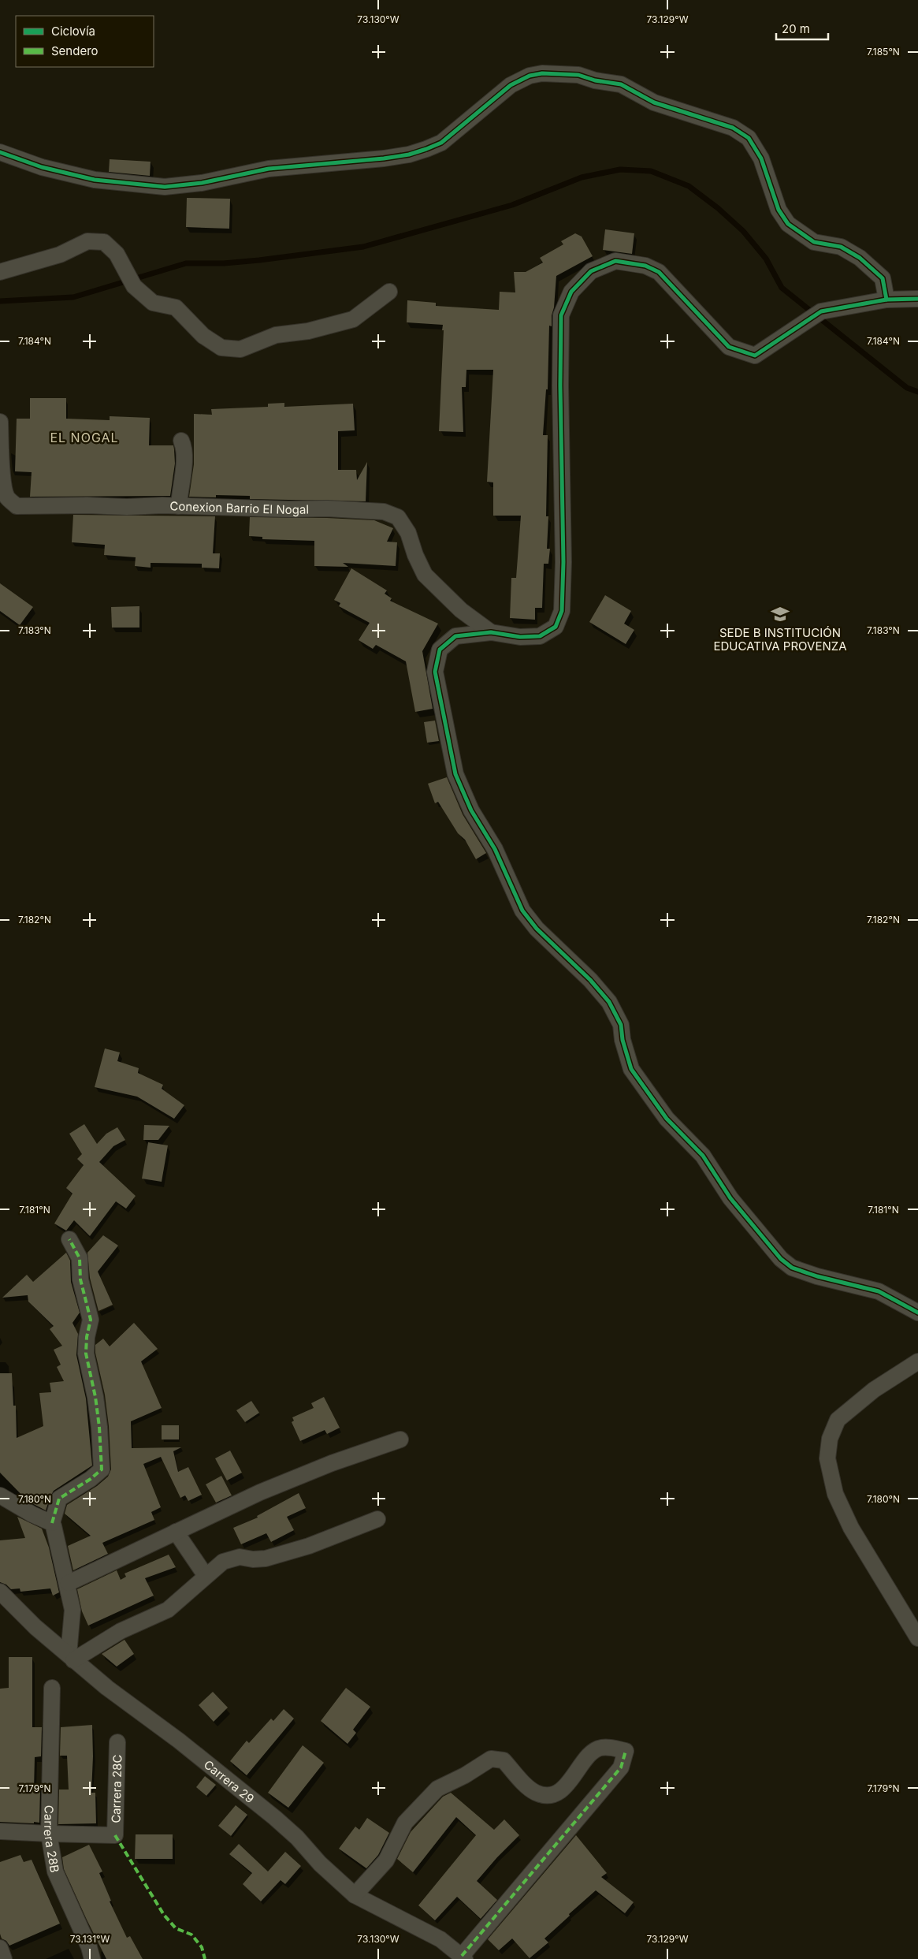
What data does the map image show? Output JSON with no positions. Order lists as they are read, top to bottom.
{
  "streets": {
    "street": [
      "Conexion Barrio El Nogal",
      "Carrera 29",
      "Carrera 28C",
      "Carrera 28B"
    ]
  },
  "crossings": [
    ["Carrera 28C", "Carrera 28B"]
  ],
  "districts": ["EL NOGAL"],
  "places": {
    "school or university": ["SEDE B INSTITUCIÓN EDUCATIVA PROVENZA"]
  },
  "legend": ["Ciclovía", "Sendero"],
  "scale_bar": "20 m",
  "coordinates": [
    "73.130°W",
    "73.129°W",
    "7.185°N",
    "7.184°N",
    "7.183°N",
    "7.182°N",
    "7.181°N",
    "7.180°N",
    "7.179°N",
    "73.131°W"
  ]
}
